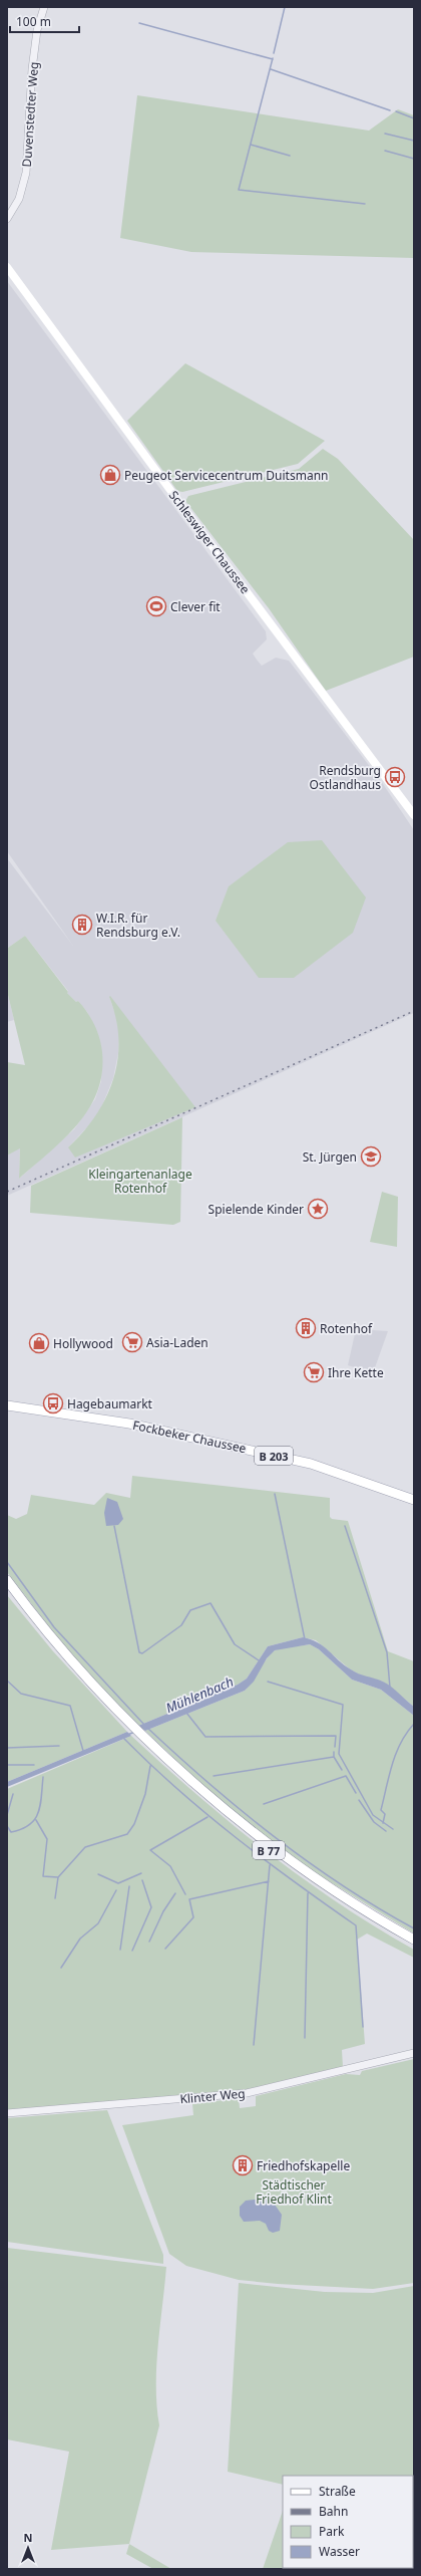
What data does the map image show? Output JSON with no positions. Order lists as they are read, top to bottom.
{
  "streets": {
    "main road": [
      "Schleswiger Chaussee",
      "Fockbeker Chaussee",
      "B 203",
      "B 77"
    ],
    "street": ["Duvenstedter Weg", "Klinter Weg"]
  },
  "water": ["Mühlenbach"],
  "parks": ["Kleingartenanlage Rotenhof", "Städtischer Friedhof Klint"],
  "places": {
    "shop": ["Peugeot Servicecentrum Duitsmann", "Hollywood"],
    "sports": ["Clever fit"],
    "bus stop": ["Rendsburg Ostlandhaus", "Hagebaumarkt"],
    "building": ["W.I.R. für Rendsburg e.V.", "Rotenhof", "Friedhofskapelle"],
    "school or university": ["St. Jürgen"],
    "place": ["Spielende Kinder"],
    "supermarket": ["Asia-Laden", "Ihre Kette"]
  },
  "legend": [
    "Straße",
    "Bahn",
    "Park",
    "Wasser"
  ],
  "scale_bar": "100 m",
  "north": "top"
}
